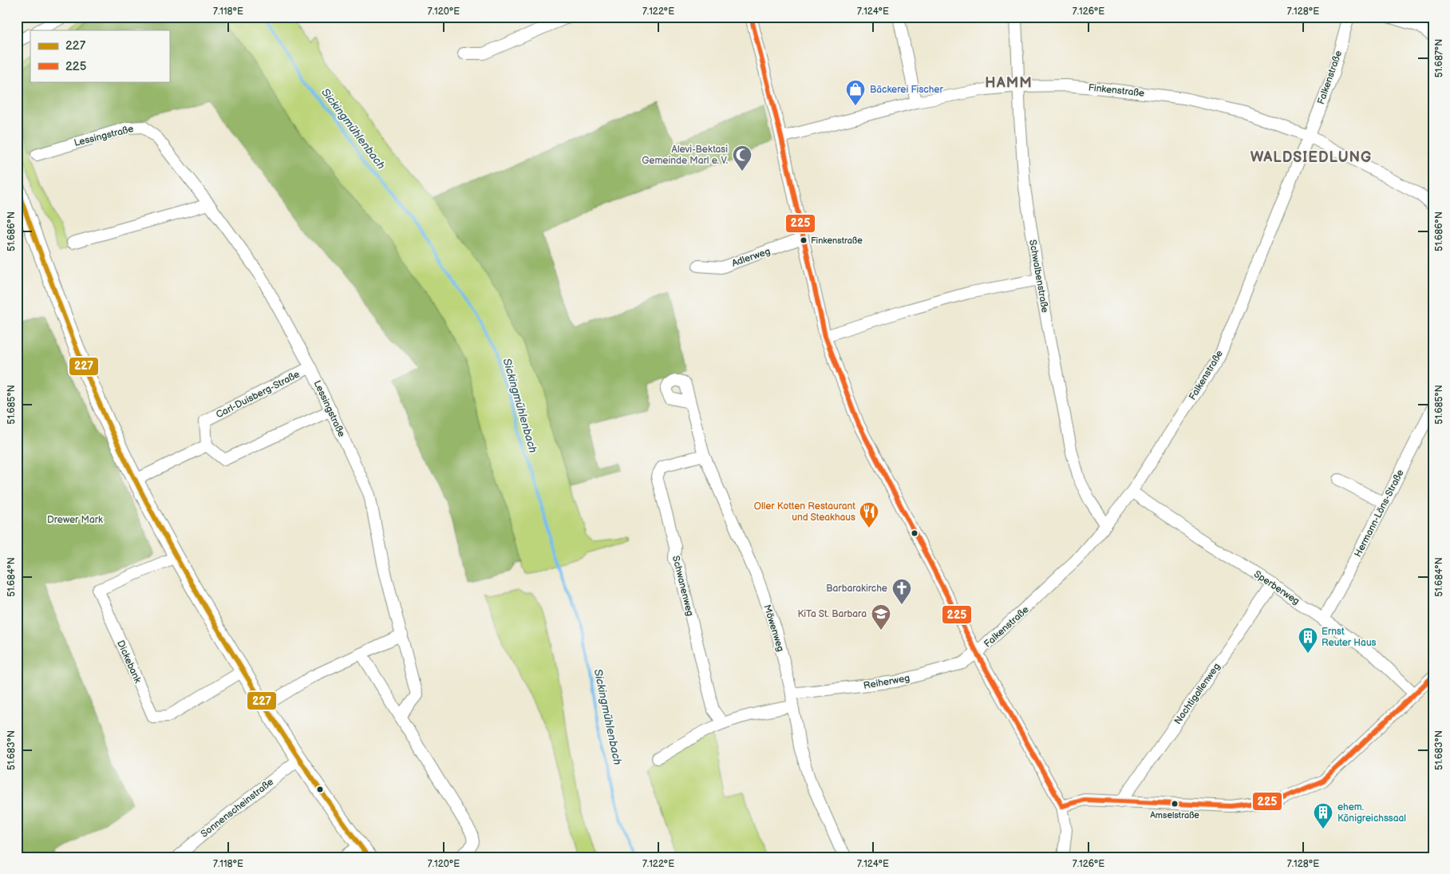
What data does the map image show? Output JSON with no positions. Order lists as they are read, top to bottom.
{
  "streets": {
    "street": [
      "Falkenstraße",
      "Finkenstraße",
      "Lessingstraße",
      "Adlerweg",
      "Schwalbenstraße",
      "Carl-Duisberg-Straße",
      "Hermann-Löns-Straße",
      "Schwanenweg",
      "Sperberweg",
      "Möwenweg",
      "Dickebank",
      "Reiherweg",
      "Nachtigallenweg",
      "Sonnenscheinstraße"
    ]
  },
  "crossings": [
    ["Falkenstraße", "Finkenstraße"],
    ["Falkenstraße", "Schwalbenstraße"],
    ["Falkenstraße", "Sperberweg"],
    ["Falkenstraße", "Reiherweg"],
    ["Finkenstraße", "Schwalbenstraße"],
    ["Lessingstraße", "Carl-Duisberg-Straße"],
    ["Hermann-Löns-Straße", "Sperberweg"],
    ["Schwanenweg", "Möwenweg"],
    ["Sperberweg", "Nachtigallenweg"],
    ["Möwenweg", "Reiherweg"]
  ],
  "districts": ["HAMM", "WALDSIEDLUNG"],
  "water": ["Sickingmühlenbach"],
  "parks": ["Drewer Mark"],
  "places": {
    "shop": ["Bäckerei Fischer"],
    "mosque": ["Alevi-Bektasi Gemeinde Marl e. V."],
    "other": ["Finkenstraße", "Amselstraße"],
    "restaurant": ["Oller Kotten Restaurant und Steakhaus"],
    "church": ["Barbarakirche"],
    "school or university": ["KiTa St. Barbara"],
    "building": ["Ernst Reuter Haus", "ehem. Königreichssaal"]
  },
  "lines": ["transit line 225", "transit line 227"],
  "legend": ["227", "225"],
  "coordinates": [
    "7.118°E",
    "7.120°E",
    "7.122°E",
    "7.124°E",
    "7.126°E",
    "7.128°E",
    "51.687°N",
    "51.686°N",
    "51.685°N",
    "51.684°N",
    "51.683°N"
  ]
}
